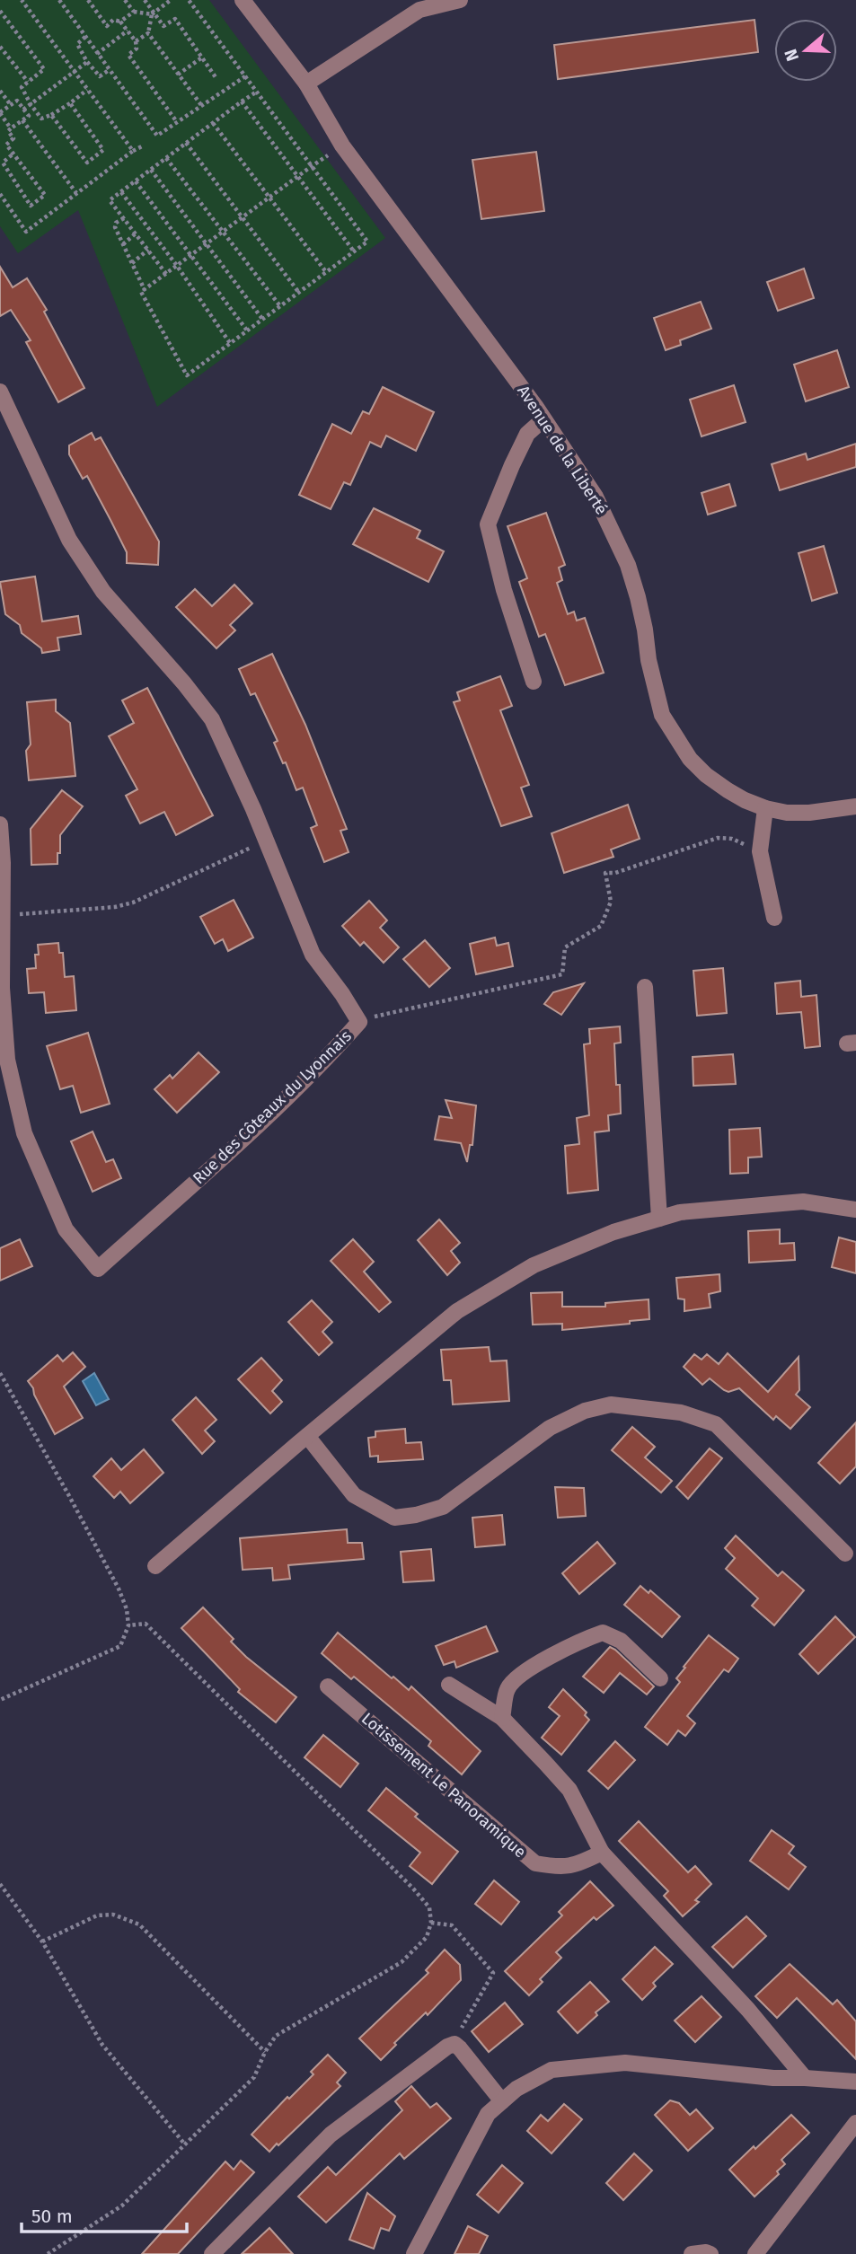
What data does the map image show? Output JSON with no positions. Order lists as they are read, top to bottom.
{
  "streets": {
    "street": ["Avenue de la Liberté", "Rue des Côteaux du Lyonnais", "Lotissement Le Panoramique"]
  },
  "scale_bar": "50 m",
  "north": "left"
}
